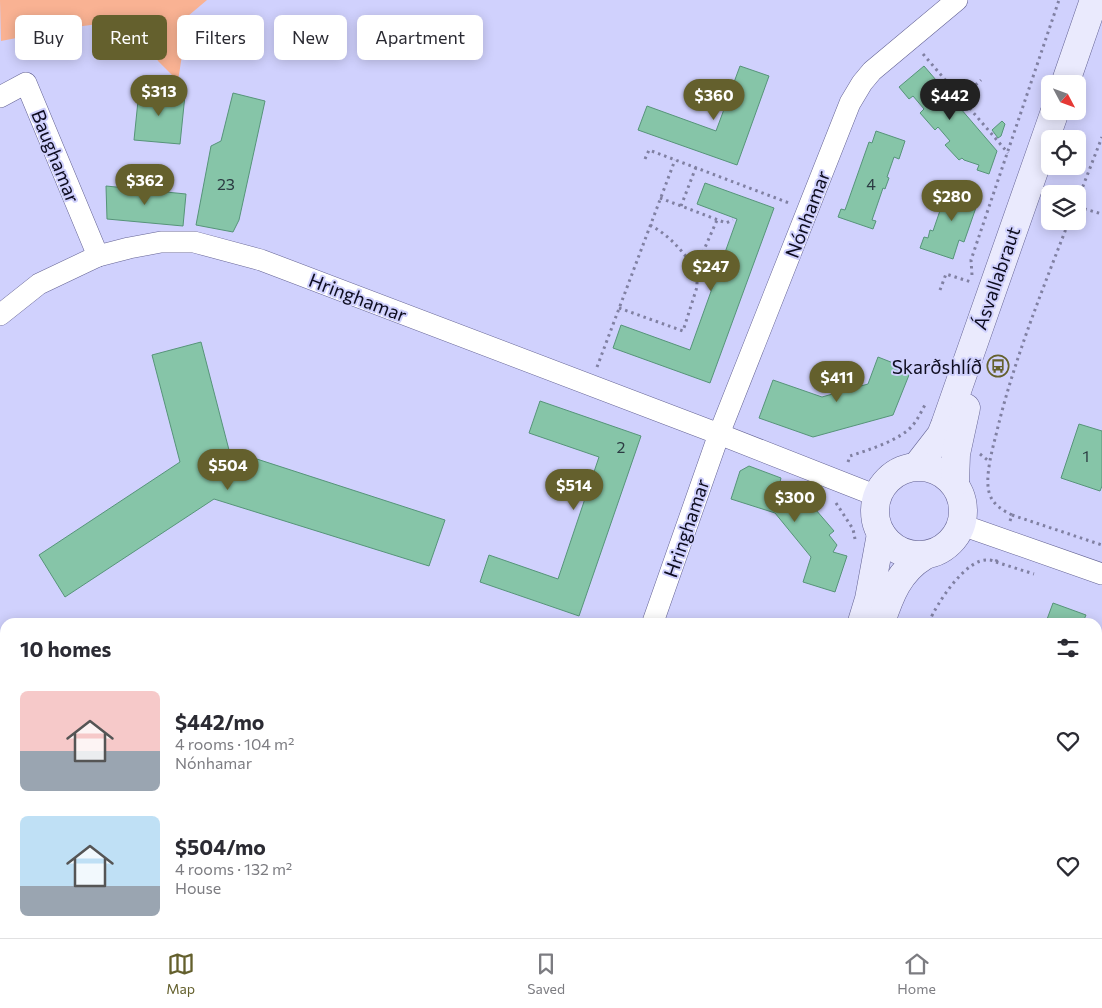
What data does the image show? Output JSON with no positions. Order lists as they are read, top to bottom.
{
  "streets": {
    "main road": ["Ásvallabraut"],
    "street": ["Baughamar", "Nónhamar", "Hringhamar"]
  },
  "crossings": [
    ["Baughamar", "Hringhamar"],
    ["Nónhamar", "Hringhamar"],
    ["Ásvallabraut", "Hringhamar"]
  ],
  "places": {
    "bus stop": ["Skarðshlíð"]
  },
  "house_numbers": [
    "23",
    "4",
    "2",
    "1"
  ],
  "north": "bottom right",
  "page": {
    "chip": [
      "Buy",
      "Rent",
      "Filters",
      "New",
      "Apartment"
    ],
    "price": [
      "$313",
      "$360",
      "$442",
      "$362",
      "$280",
      "$247",
      "$411",
      "$504",
      "$514",
      "$300"
    ],
    "heading": "10 homes",
    "list": [
      {
        "name": "$442/mo",
        "note": "4 rooms · 104 m² · Nónhamar"
      },
      {
        "name": "$504/mo",
        "note": "4 rooms · 132 m² · House"
      }
    ],
    "tabs": ["Map", "Saved", "Home"]
  }
}
